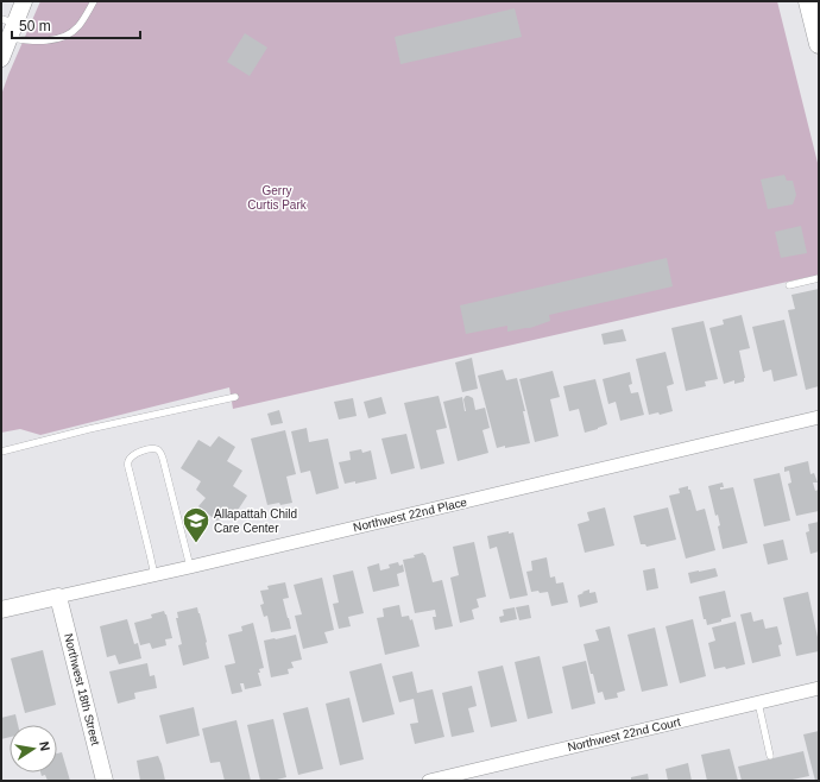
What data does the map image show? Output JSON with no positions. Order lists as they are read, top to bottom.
{
  "streets": {
    "street": ["Northwest 22nd Place", "Northwest 18th Street", "Northwest 22nd Court"]
  },
  "crossings": [
    ["Northwest 22nd Place", "Northwest 18th Street"]
  ],
  "parks": ["Gerry Curtis Park"],
  "places": {
    "school or university": ["Allapattah Child Care Center"]
  },
  "scale_bar": "50 m",
  "north": "right"
}
